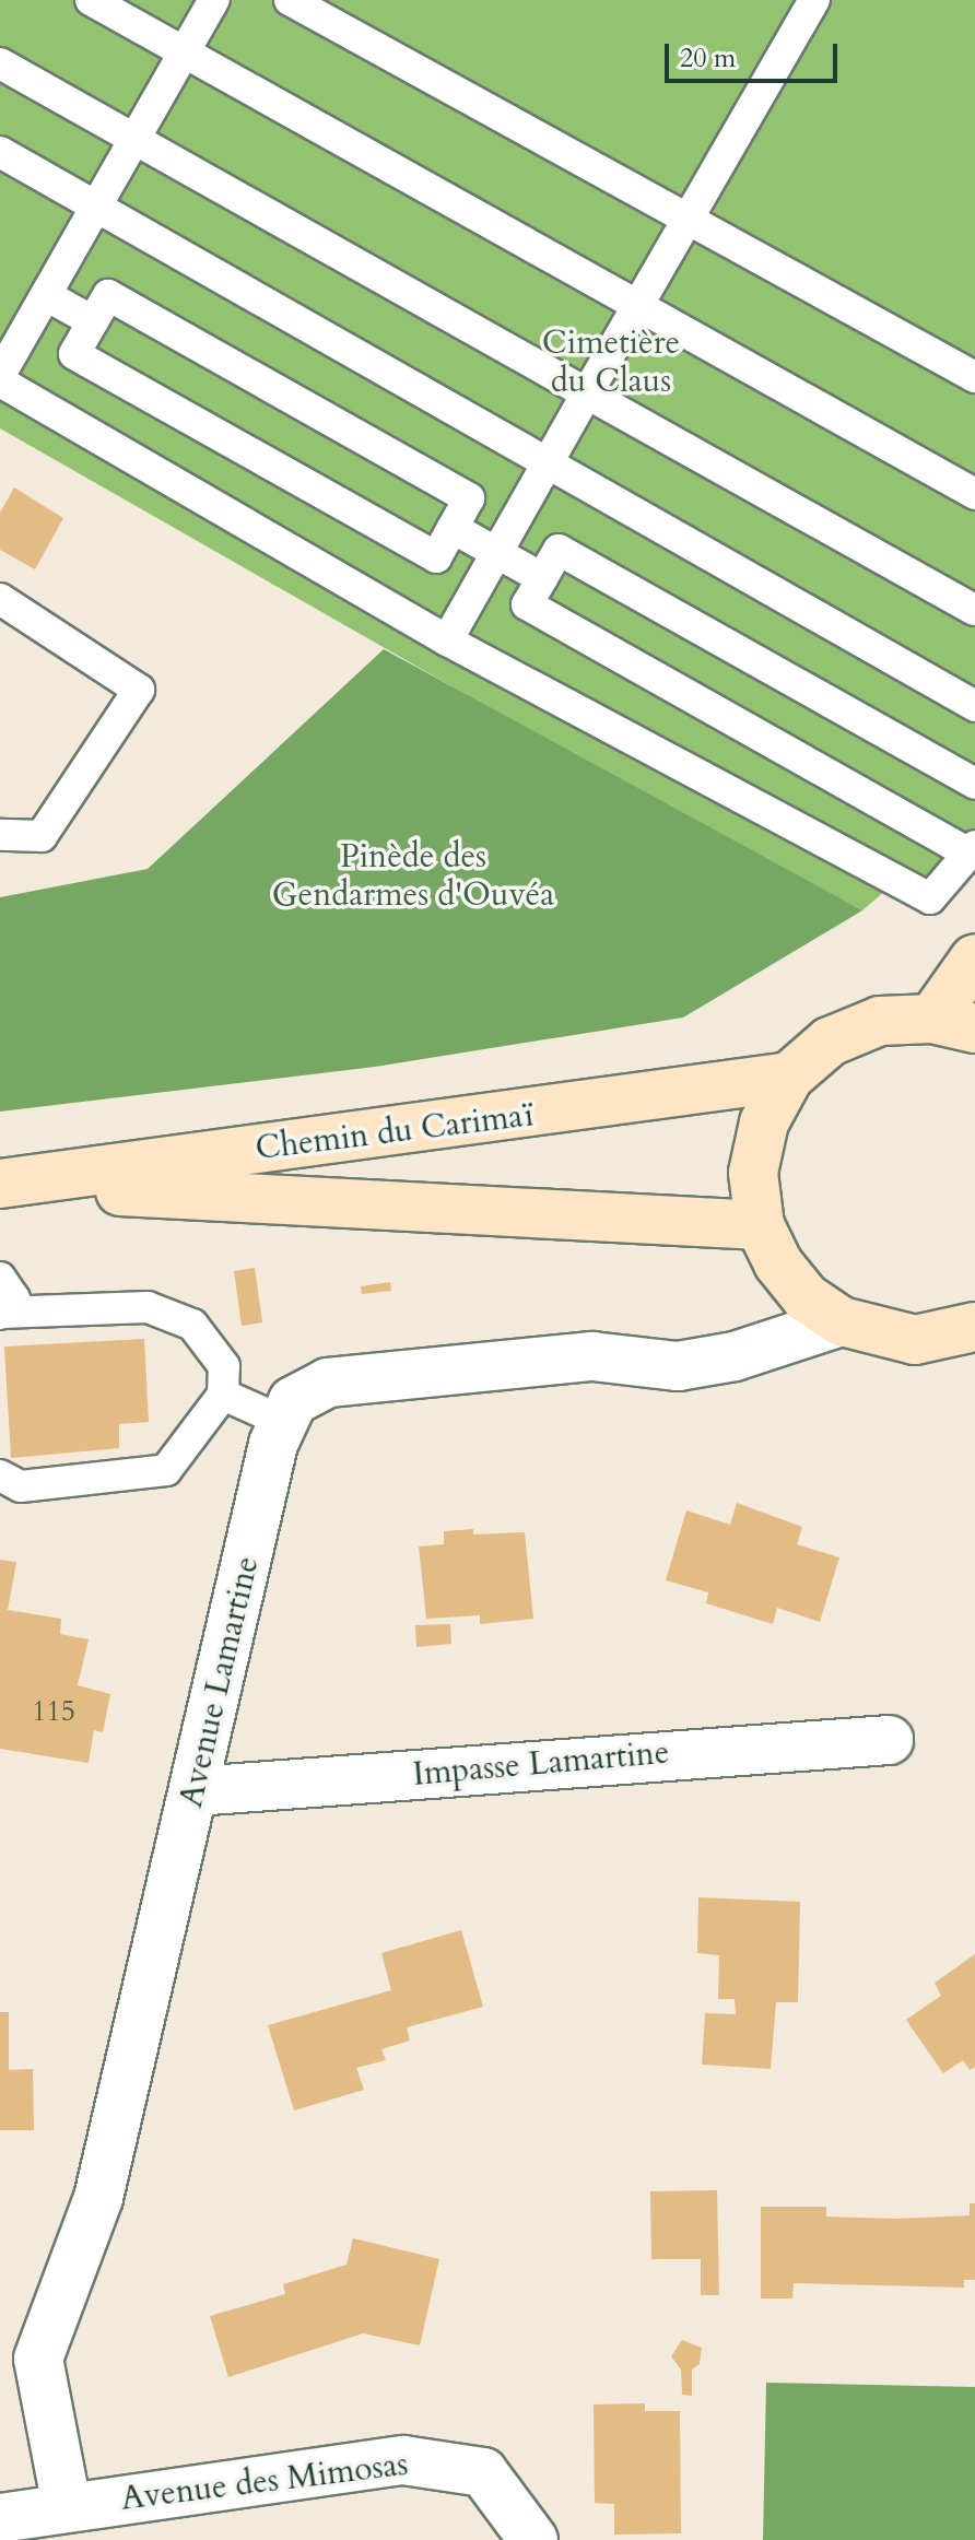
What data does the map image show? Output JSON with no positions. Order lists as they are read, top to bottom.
{
  "streets": {
    "main road": ["Chemin du Carimaï"],
    "street": ["Avenue Lamartine", "Impasse Lamartine", "Avenue des Mimosas"]
  },
  "crossings": [
    ["Avenue Lamartine", "Impasse Lamartine"],
    ["Avenue Lamartine", "Avenue des Mimosas"]
  ],
  "parks": ["Cimetière du Claus", "Pinède des Gendarmes d'Ouvéa"],
  "house_numbers": ["115"],
  "scale_bar": "20 m"
}
